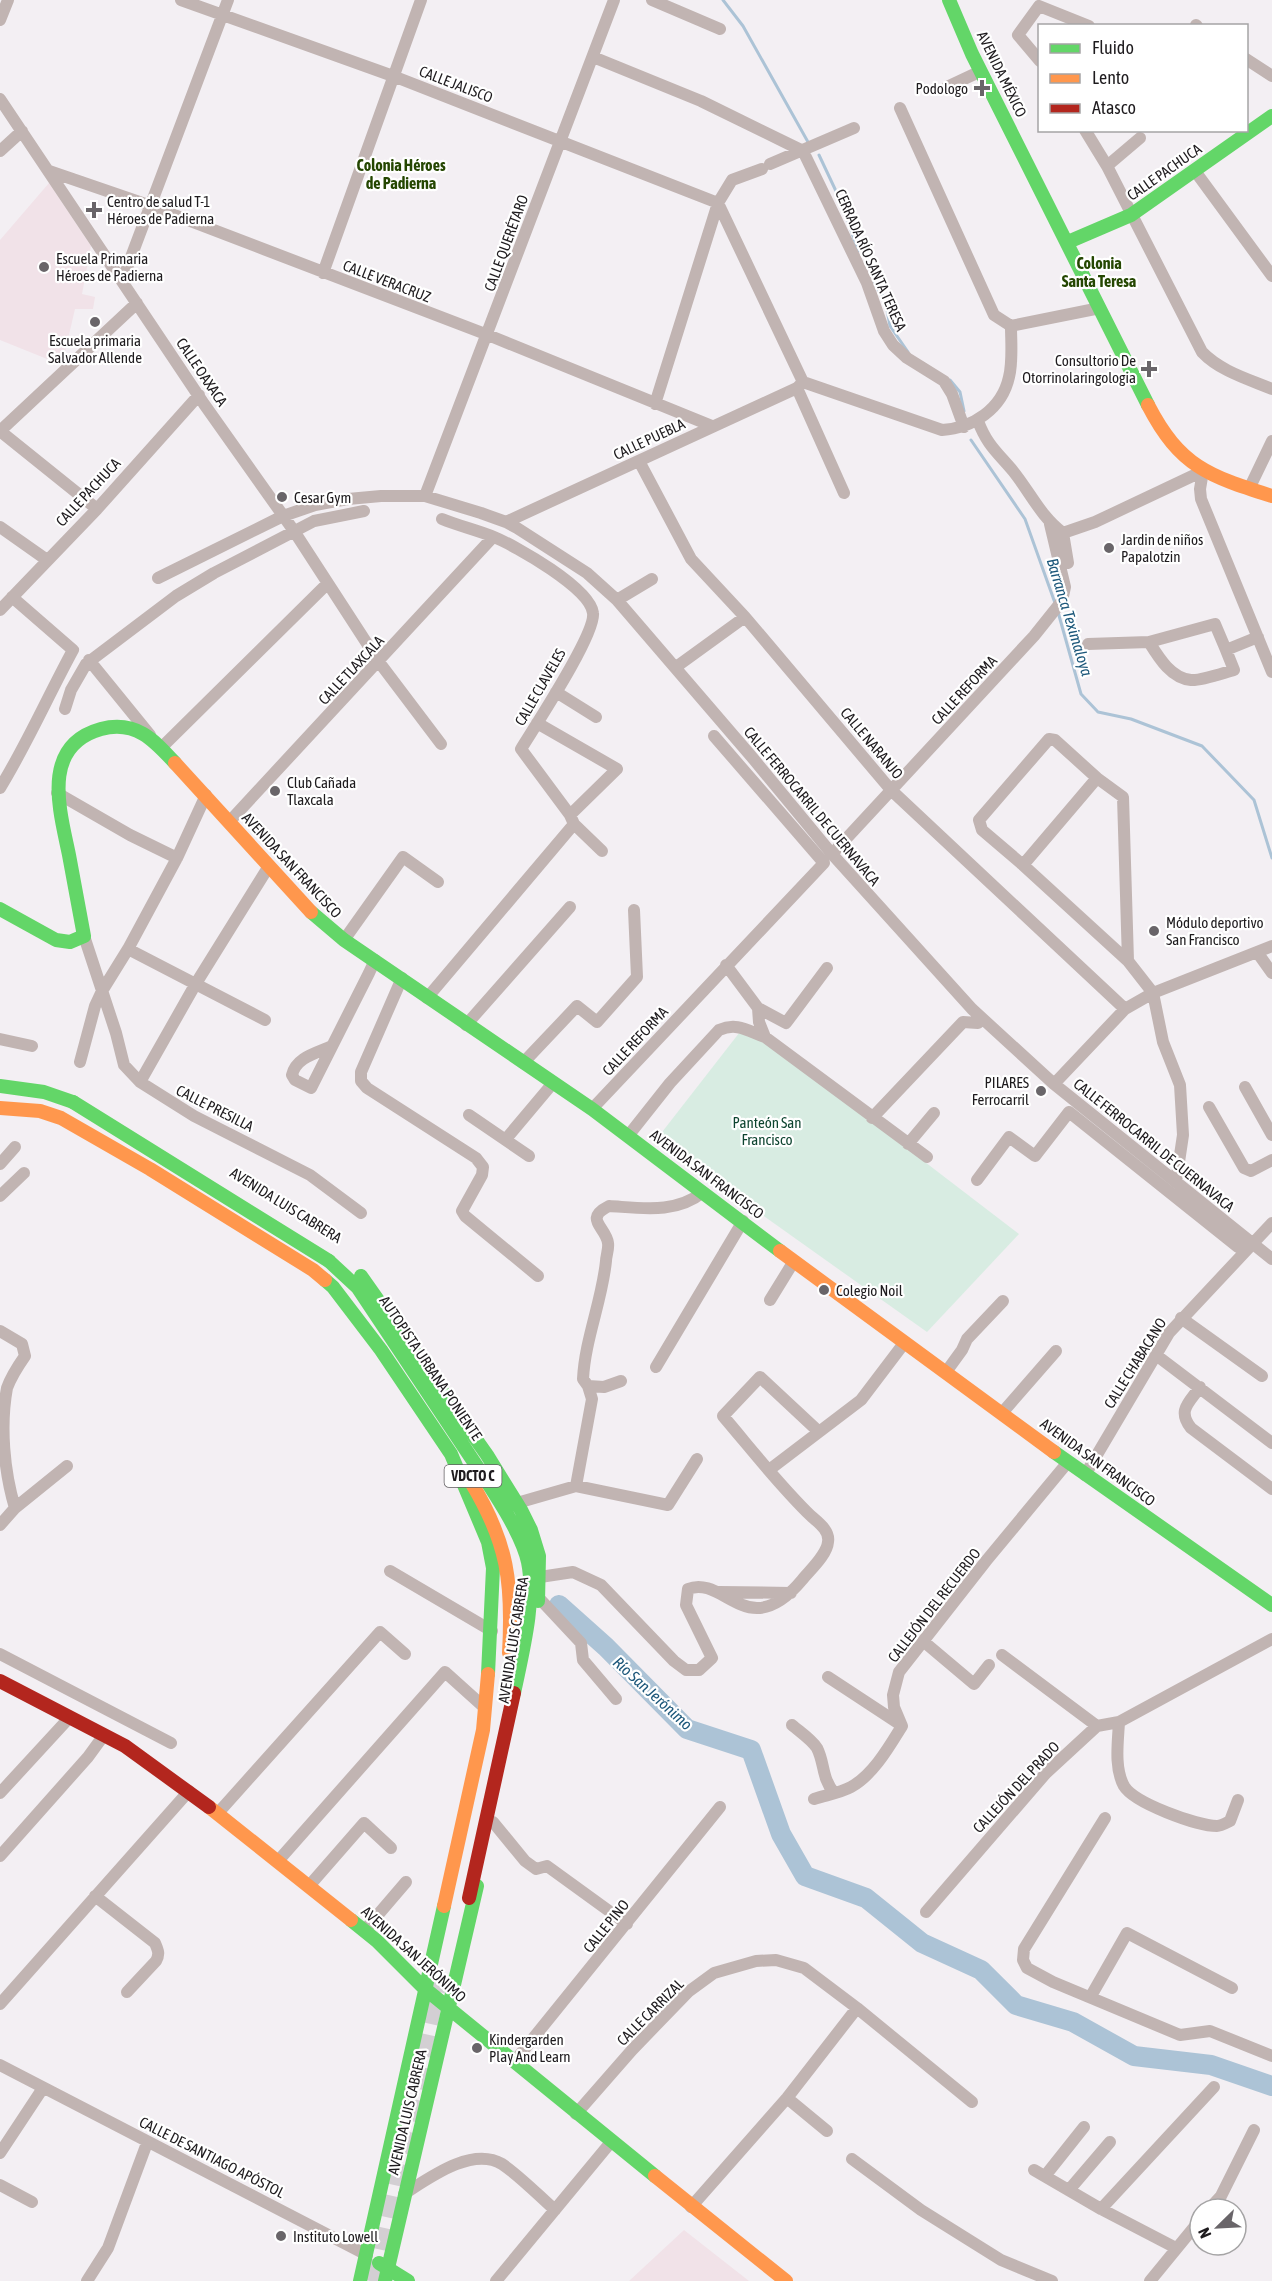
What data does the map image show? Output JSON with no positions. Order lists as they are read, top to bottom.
{
  "streets": {
    "main road": [
      "AVENIDA MÉXICO",
      "CALLE PACHUCA",
      "AVENIDA SAN FRANCISCO",
      "AVENIDA LUIS CABRERA",
      "AUTOPISTA URBANA PONIENTE",
      "VDCTO C",
      "AVENIDA SAN JERÓNIMO",
      "CALLE DE SANTIAGO APÓSTOL"
    ],
    "street": [
      "CALLE JALISCO",
      "CALLE QUERÉTARO",
      "CERRADA RÍO SANTA TERESA",
      "CALLE VERACRUZ",
      "CALLE OAXACA",
      "CALLE PUEBLA",
      "CALLE TLAXCALA",
      "CALLE CLAVELES",
      "CALLE REFORMA",
      "CALLE NARANJO",
      "CALLE FERROCARRIL DE CUERNAVACA",
      "CALLE PRESILLA",
      "CALLE CHABACANO",
      "CALLEJÓN DEL RECUERDO",
      "CALLEJÓN DEL PRADO",
      "CALLE PINO",
      "CALLE CARRIZAL"
    ]
  },
  "crossings": [
    ["AVENIDA MÉXICO", "CALLE PACHUCA"],
    ["CALLE JALISCO", "CALLE QUERÉTARO"],
    ["CALLE PACHUCA", "CALLE OAXACA"],
    ["CALLE QUERÉTARO", "CALLE VERACRUZ"],
    ["CALLE QUERÉTARO", "CALLE FERROCARRIL DE CUERNAVACA"],
    ["CALLE VERACRUZ", "CALLE OAXACA"],
    ["CALLE VERACRUZ", "CALLE PUEBLA"],
    ["CALLE OAXACA", "CALLE TLAXCALA"],
    ["CALLE OAXACA", "CALLE FERROCARRIL DE CUERNAVACA"],
    ["CALLE PUEBLA", "CALLE NARANJO"],
    ["CALLE PUEBLA", "CALLE FERROCARRIL DE CUERNAVACA"],
    ["CALLE TLAXCALA", "CALLE CLAVELES"],
    ["CALLE TLAXCALA", "AVENIDA SAN FRANCISCO"],
    ["CALLE REFORMA", "CALLE NARANJO"],
    ["CALLE REFORMA", "CALLE FERROCARRIL DE CUERNAVACA"],
    ["CALLE REFORMA", "AVENIDA SAN FRANCISCO"],
    ["CALLE FERROCARRIL DE CUERNAVACA", "CALLE CHABACANO"],
    ["AVENIDA SAN FRANCISCO", "CALLE CHABACANO"],
    ["AVENIDA SAN FRANCISCO", "CALLEJÓN DEL RECUERDO"],
    ["AVENIDA LUIS CABRERA", "AUTOPISTA URBANA PONIENTE"],
    ["AVENIDA LUIS CABRERA", "AVENIDA SAN JERÓNIMO"],
    ["AVENIDA LUIS CABRERA", "CALLE DE SANTIAGO APÓSTOL"],
    ["CALLE PINO", "AVENIDA SAN JERÓNIMO"],
    ["AVENIDA SAN JERÓNIMO", "CALLE CARRIZAL"]
  ],
  "districts": ["Colonia Héroes de Padierna", "Colonia Santa Teresa"],
  "water": ["Barranca Teximaloya", "Río San Jerónimo"],
  "parks": ["Panteón San Francisco"],
  "places": {
    "health": ["Podologo", "Centro de salud T-1 Héroes de Padierna", "Consultorio De Otorrinolaringologia"],
    "other": [
      "Escuela Primaria Héroes de Padierna",
      "Escuela primaria Salvador Allende",
      "Cesar Gym",
      "Jardin de niños Papalotzin",
      "Club Cañada Tlaxcala",
      "Módulo deportivo San Francisco",
      "PILARES Ferrocarril",
      "Colegio Noil",
      "Kindergarden Play And Learn",
      "Instituto Lowell"
    ]
  },
  "legend": ["Fluido", "Lento", "Atasco"],
  "north": "bottom left"
}
